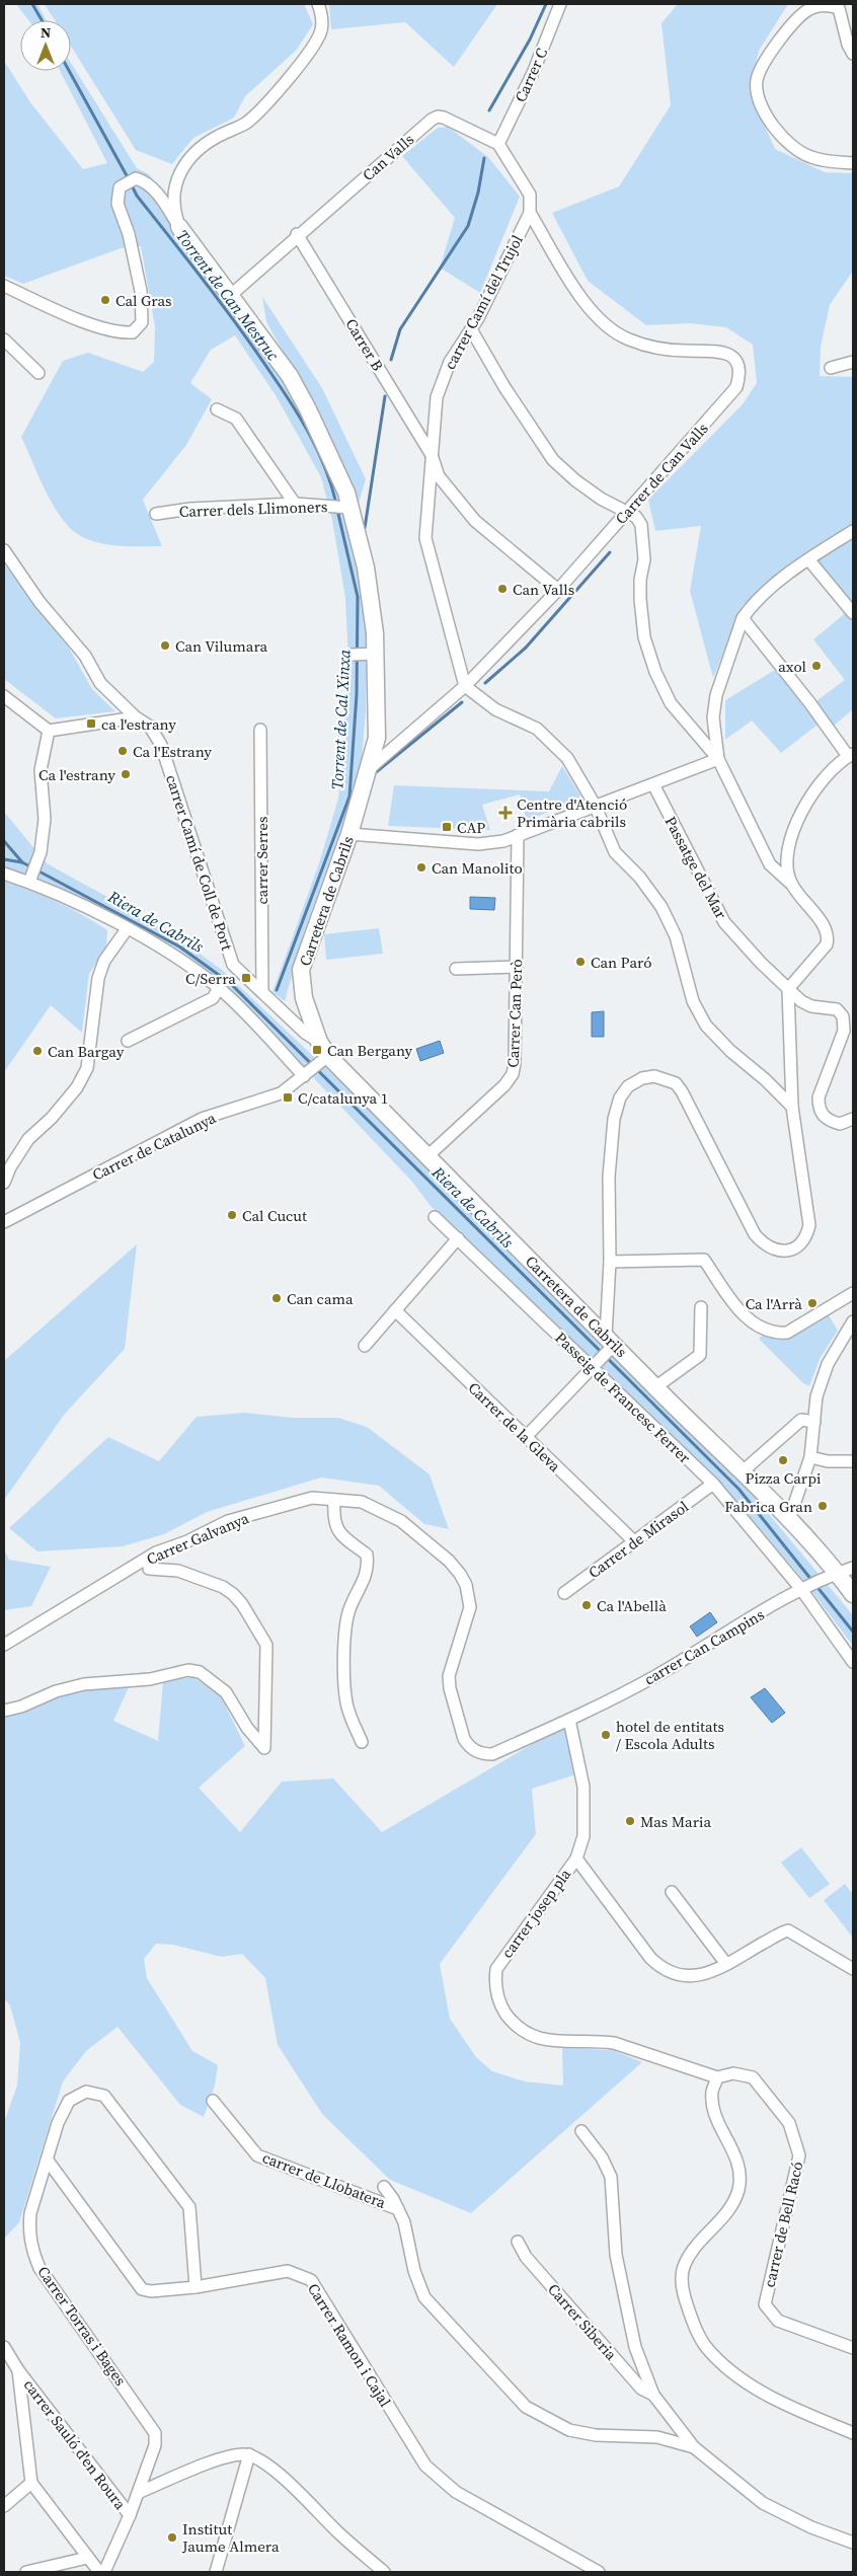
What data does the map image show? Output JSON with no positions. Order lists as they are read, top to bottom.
{
  "streets": {
    "street": [
      "Carrer C",
      "Can Valls",
      "carrer Camí del Trujol",
      "Carrer B",
      "Carrer de Can Valls",
      "Carrer dels Llimoners",
      "carrer Serres",
      "carrer Camí de Coll de Port",
      "Passatge del Mar",
      "Carretera de Cabrils",
      "Carrer Can Però",
      "Carrer de Catalunya",
      "Passeig de Francesc Ferrer",
      "Carrer de la Gleva",
      "Carrer Galvanya",
      "Carrer de Mirasol",
      "carrer Can Campins",
      "carrer josep pla",
      "carrer de Llobatera",
      "carrer de Bell Racó",
      "Carrer Siberia",
      "Carrer Torras i Bages",
      "Carrer Ramon i Cajal",
      "carrer Sauló d'en Roura"
    ]
  },
  "crossings": [
    ["Carrer C", "Can Valls"],
    ["Can Valls", "Carrer B"],
    ["Can Valls", "Carretera de Cabrils"],
    ["carrer Camí del Trujol", "Carrer B"],
    ["carrer Camí del Trujol", "Carrer de Can Valls"],
    ["Carrer B", "Carrer de Can Valls"],
    ["Carrer de Can Valls", "Carretera de Cabrils"],
    ["Carrer dels Llimoners", "Carretera de Cabrils"],
    ["carrer Serres", "carrer Camí de Coll de Port"],
    ["carrer Camí de Coll de Port", "Carretera de Cabrils"],
    ["Carretera de Cabrils", "Carrer Can Però"],
    ["Carretera de Cabrils", "Carrer de Catalunya"],
    ["Carretera de Cabrils", "carrer Can Campins"],
    ["Passeig de Francesc Ferrer", "Carrer de Mirasol"],
    ["Passeig de Francesc Ferrer", "carrer Can Campins"],
    ["Carrer de la Gleva", "Carrer de Mirasol"],
    ["Carrer Galvanya", "carrer Can Campins"],
    ["Carrer Galvanya", "carrer josep pla"],
    ["carrer Can Campins", "carrer josep pla"],
    ["carrer josep pla", "carrer de Bell Racó"],
    ["Carrer Torras i Bages", "Carrer Ramon i Cajal"]
  ],
  "water": ["Torrent de Can Mestruc", "Torrent de Cal Xinxa", "Riera de Cabrils"],
  "places": {
    "other": [
      "Cal Gras",
      "Can Valls",
      "Can Vilumara",
      "axol",
      "Ca l'Estrany",
      "Ca l'estrany",
      "Can Manolito",
      "Can Paró",
      "Can Bargay",
      "Cal Cucut",
      "Can cama",
      "Ca l'Arrà",
      "Pizza Carpi",
      "Fabrica Gran",
      "Ca l'Abellà",
      "hotel de entitats / Escola Adults",
      "Mas Maria",
      "Institut Jaume Almera"
    ],
    "transit": [
      "ca l'estrany",
      "CAP",
      "C/Serra",
      "Can Bergany",
      "C/catalunya 1"
    ],
    "health": ["Centre d'Atenció Primària cabrils"]
  },
  "north": "top"
}
